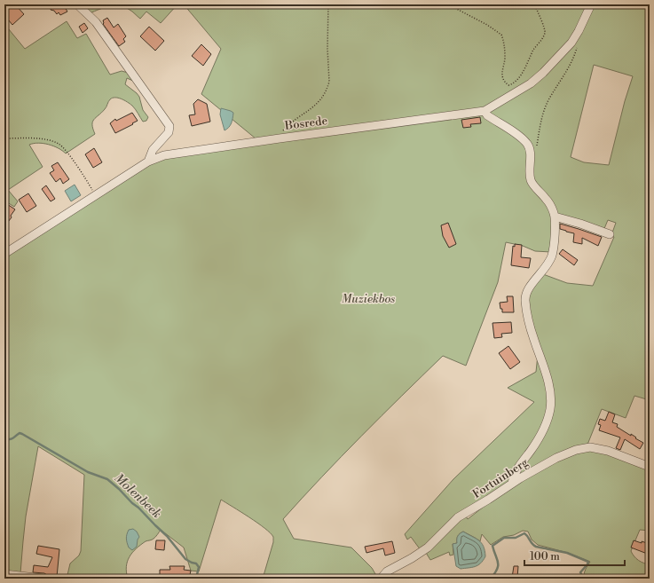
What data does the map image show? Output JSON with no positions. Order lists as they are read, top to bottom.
{
  "streets": {
    "street": ["Bosrede", "Fortuinberg"]
  },
  "water": ["Molenbeek"],
  "parks": ["Muziekbos"],
  "scale_bar": "100 m"
}
